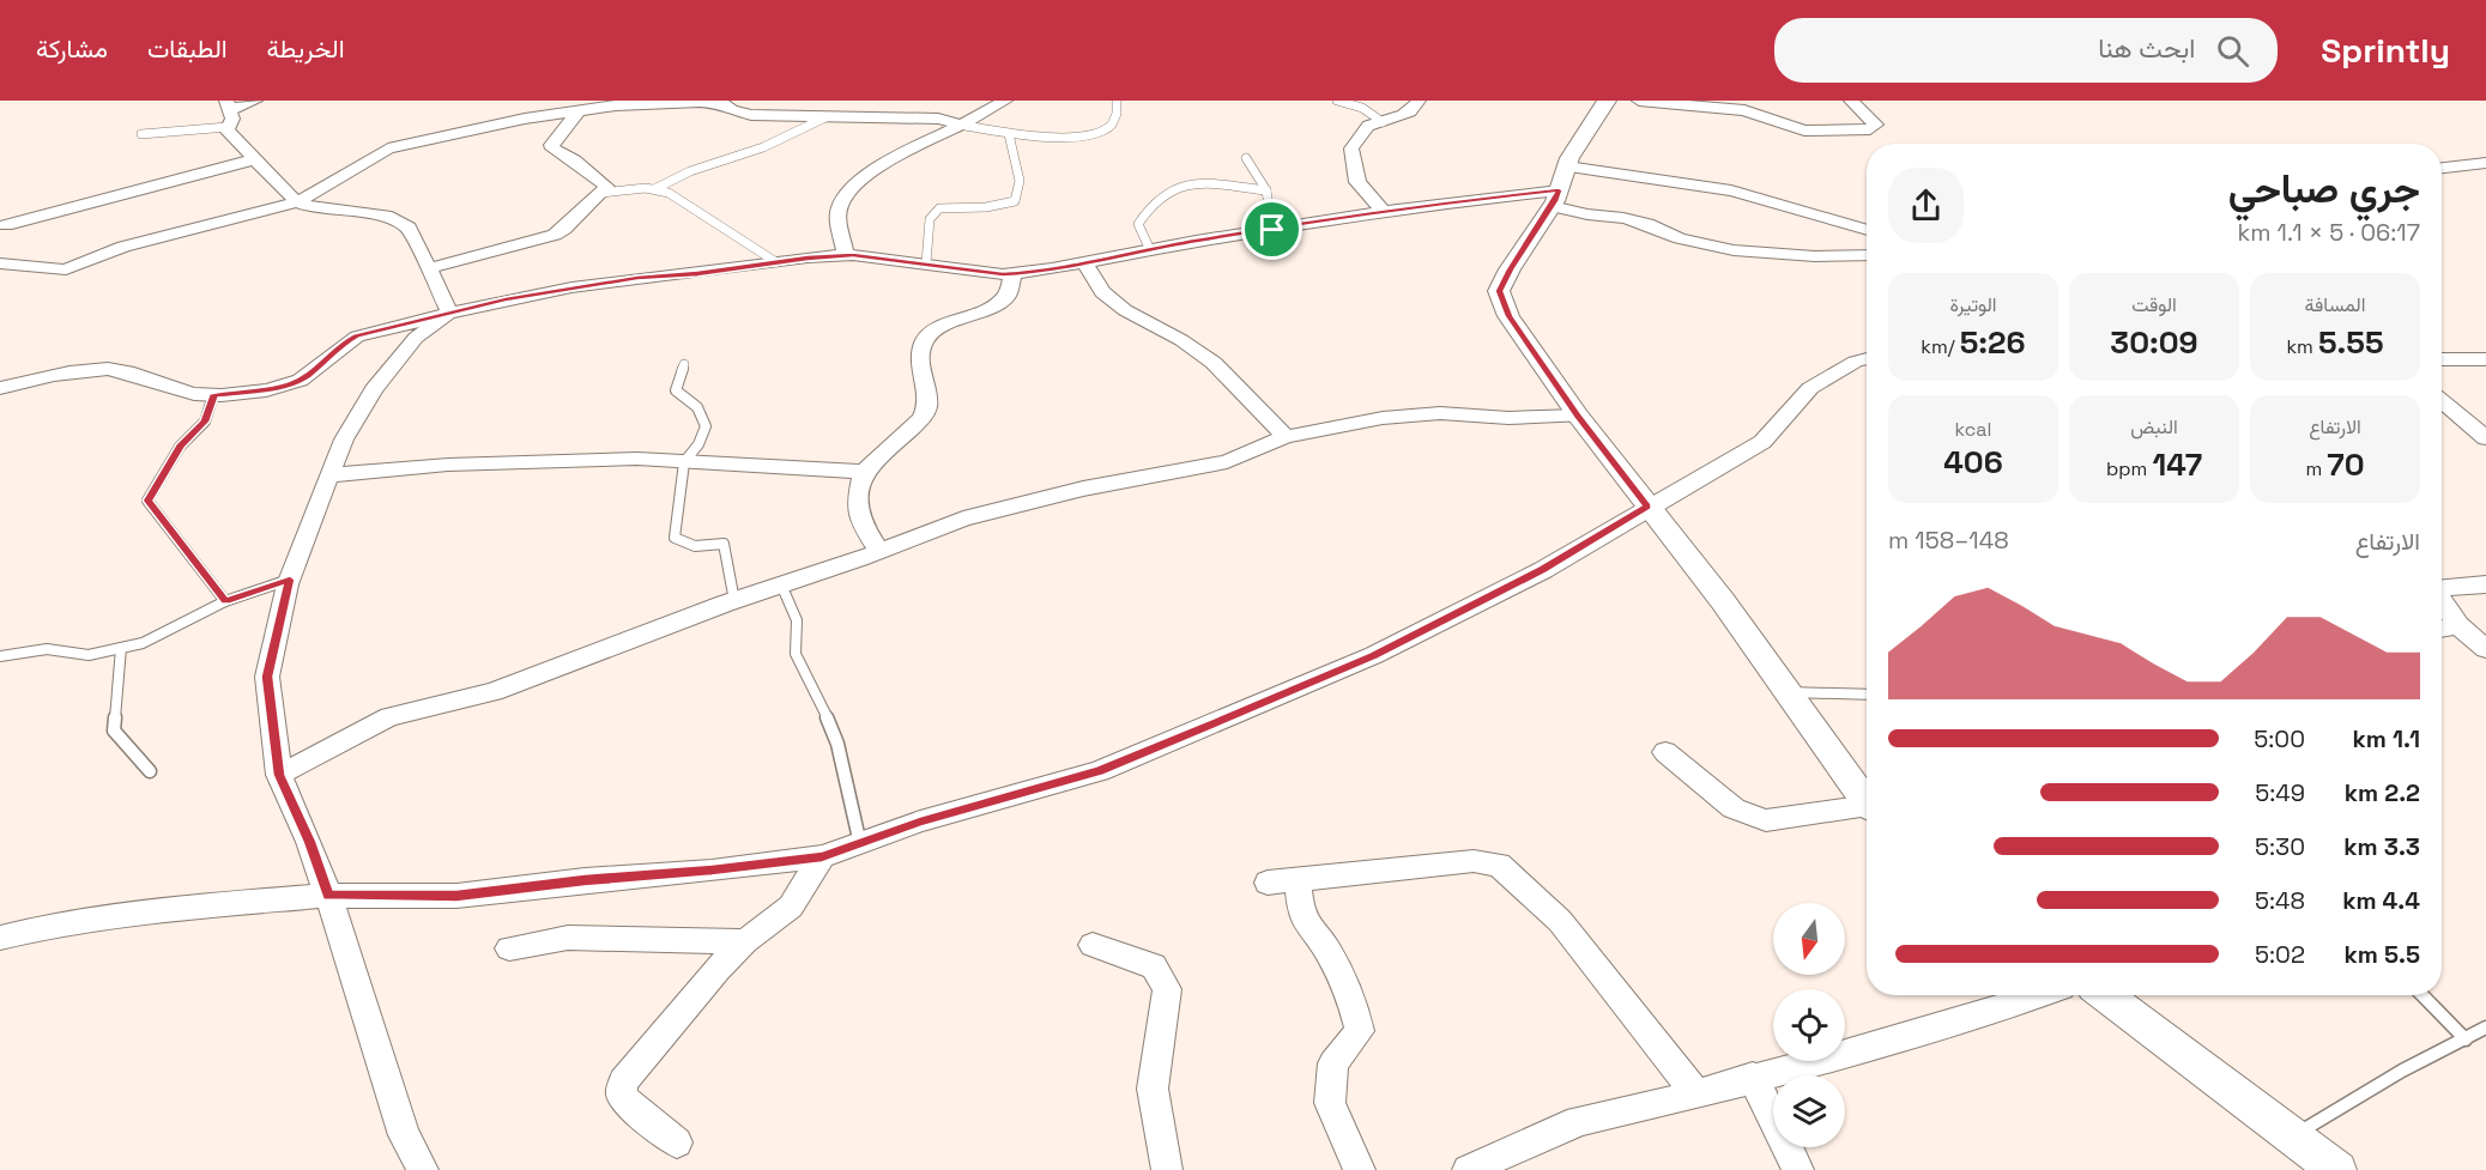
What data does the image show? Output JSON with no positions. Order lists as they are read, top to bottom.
{
  "north": "bottom",
  "page": {
    "header": "Sprintly",
    "search": "ابحث هنا",
    "nav": ["الخريطة", "الطبقات", "مشاركة"],
    "heading": ["جري صباحي", "06:17 · 5 × 1.1 km"],
    "stats": [
      ["المسافة", "5.55 km"],
      ["الوقت", "30:09"],
      ["الوتيرة", "5:26 /km"],
      ["الارتفاع", "70 m"],
      ["النبض", "147 bpm"],
      ["kcal", "406"]
    ],
    "chart": ["الارتفاع", "148–158 m"],
    "list": [
      {
        "name": "1.1 km",
        "note": "5:00"
      },
      {
        "name": "2.2 km",
        "note": "5:49"
      },
      {
        "name": "3.3 km",
        "note": "5:30"
      },
      {
        "name": "4.4 km",
        "note": "5:48"
      },
      {
        "name": "5.5 km",
        "note": "5:02"
      }
    ]
  }
}
